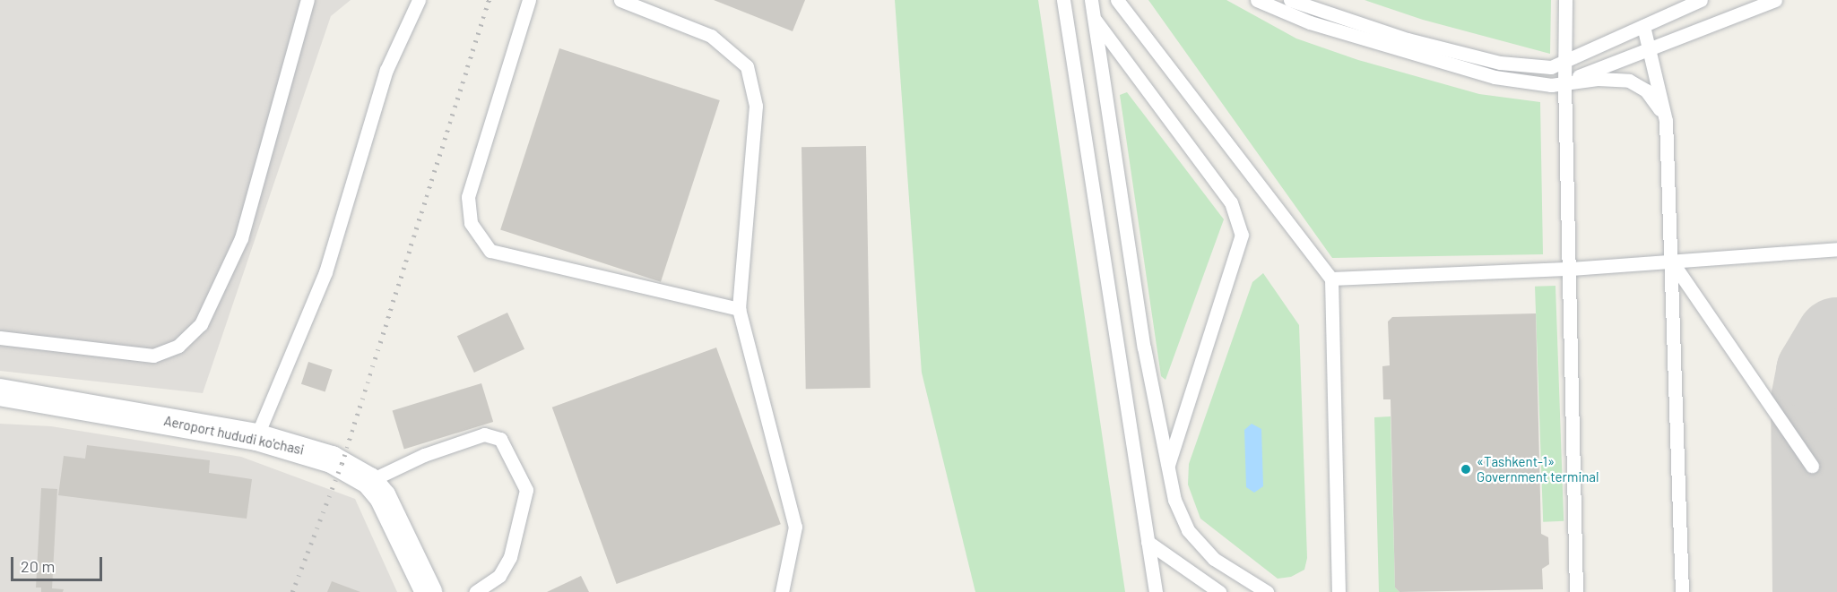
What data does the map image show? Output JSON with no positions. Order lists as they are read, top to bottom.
{
  "streets": {
    "street": ["Aeroport hududi ko'chasi"]
  },
  "places": ["«Tashkent-1» Government terminal"],
  "scale_bar": "20 m"
}
